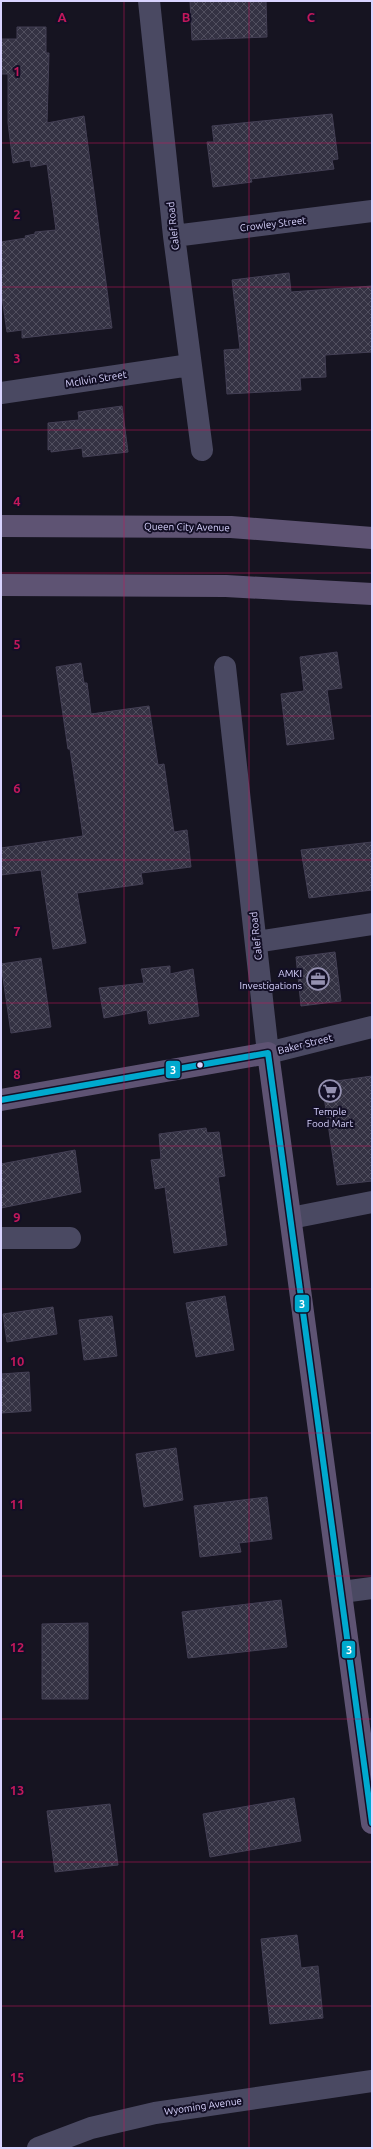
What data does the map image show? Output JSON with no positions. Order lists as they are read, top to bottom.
{
  "streets": {
    "main road": ["Calef Road", "Queen City Avenue", "Baker Street"],
    "street": ["Crowley Street", "McIlvin Street", "Wyoming Avenue"]
  },
  "crossings": [
    ["Crowley Street", "Calef Road"],
    ["Calef Road", "McIlvin Street"],
    ["Calef Road", "Baker Street"]
  ],
  "places": {
    "office": ["AMKI Investigations"],
    "supermarket": ["Temple Food Mart"]
  },
  "lines": ["transit line 3"],
  "grid": {
    "columns": ["A", "B", "C"],
    "rows": [
      "1",
      "2",
      "3",
      "4",
      "5",
      "6",
      "7",
      "8",
      "9",
      "10",
      "11",
      "12",
      "13",
      "14",
      "15"
    ]
  }
}
